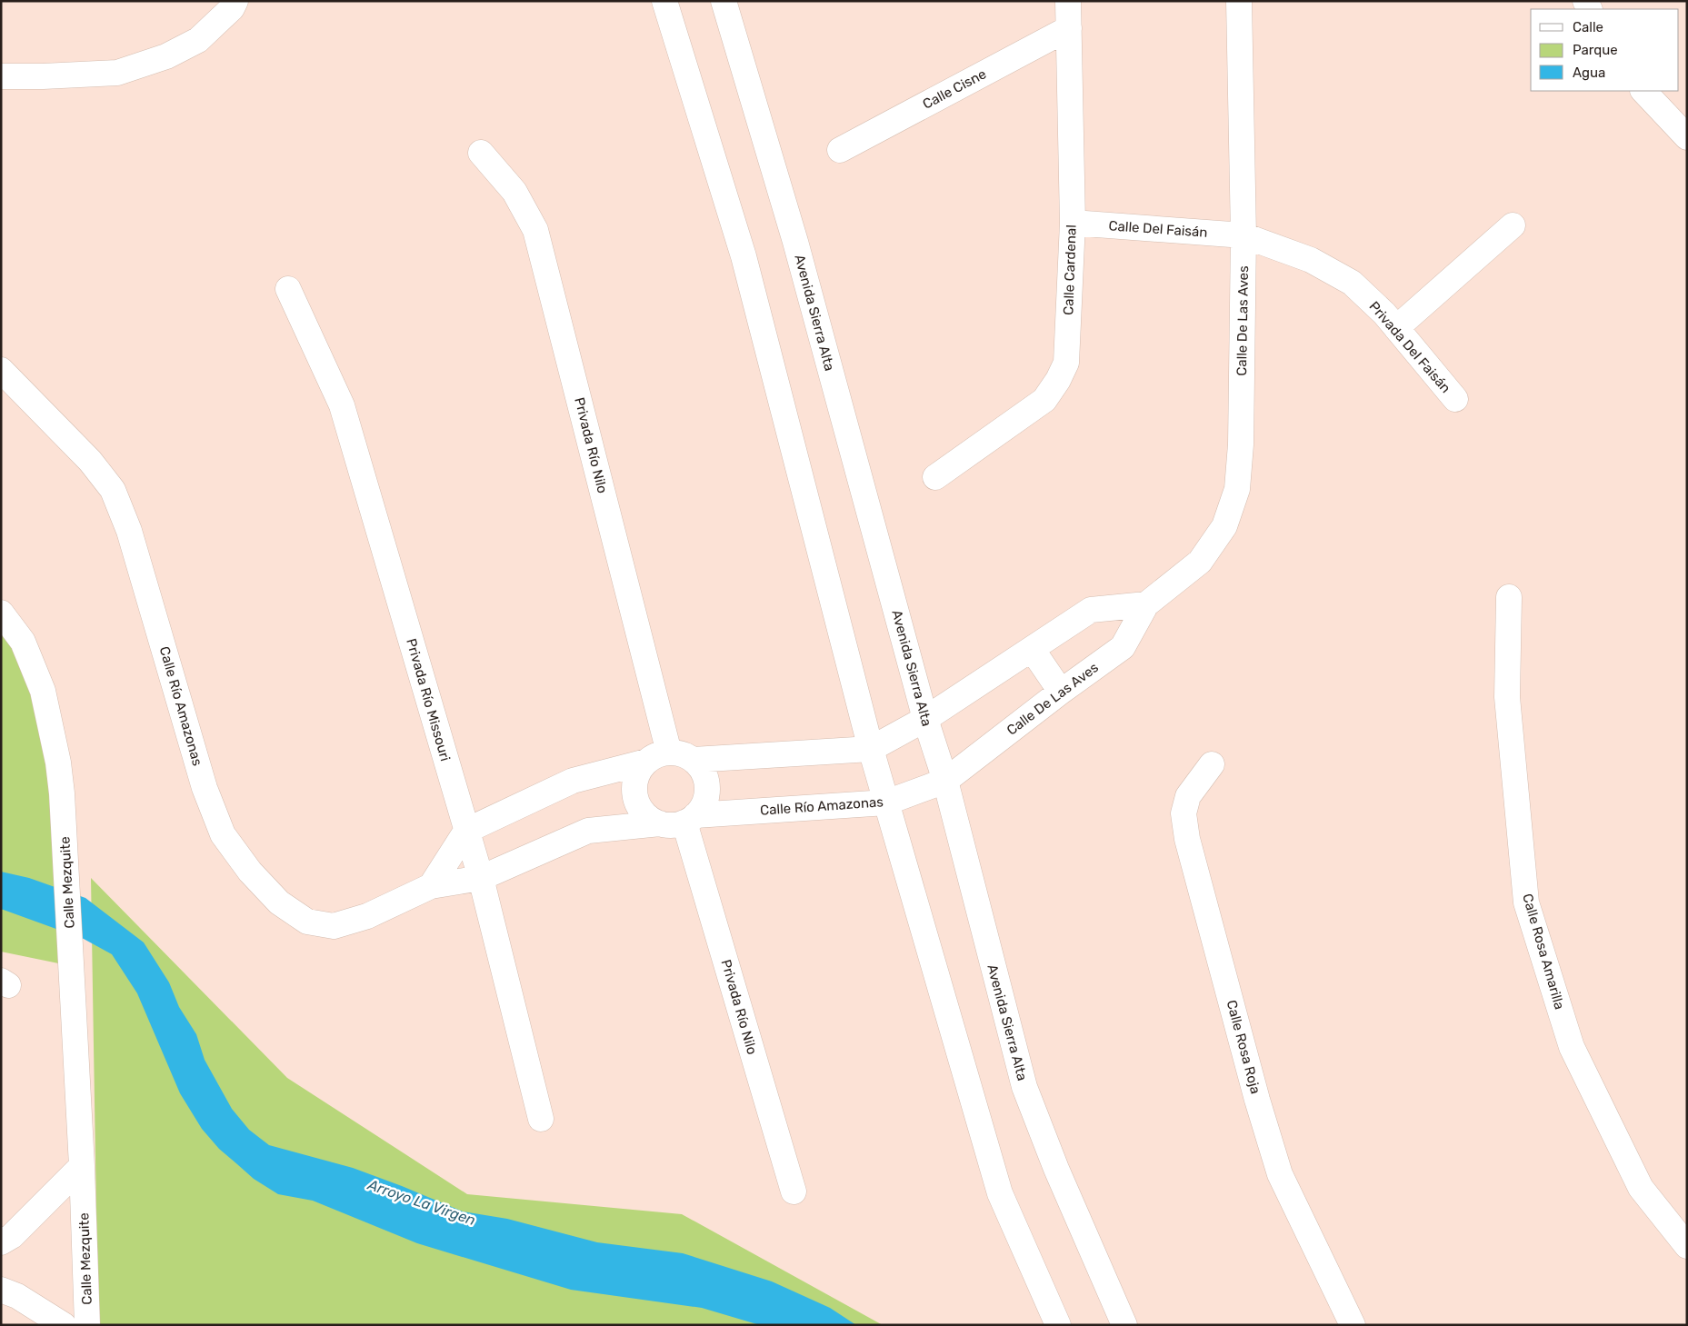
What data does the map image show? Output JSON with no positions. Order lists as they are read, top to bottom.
{
  "streets": {
    "street": [
      "Calle Cisne",
      "Calle Del Faisán",
      "Calle Cardenal",
      "Avenida Sierra Alta",
      "Calle De Las Aves",
      "Privada Del Faisán",
      "Privada Río Nilo",
      "Privada Río Missouri",
      "Calle Río Amazonas",
      "Calle Mezquite",
      "Calle Rosa Amarilla",
      "Calle Rosa Roja"
    ]
  },
  "crossings": [
    ["Calle Cisne", "Calle Cardenal"],
    ["Calle Del Faisán", "Calle Cardenal"],
    ["Calle Del Faisán", "Calle De Las Aves"],
    ["Calle Del Faisán", "Privada Del Faisán"],
    ["Avenida Sierra Alta", "Calle De Las Aves"],
    ["Avenida Sierra Alta", "Calle Río Amazonas"],
    ["Calle De Las Aves", "Privada Del Faisán"],
    ["Calle De Las Aves", "Calle Río Amazonas"],
    ["Privada Río Nilo", "Calle Río Amazonas"],
    ["Privada Río Missouri", "Calle Río Amazonas"]
  ],
  "water": ["Arroyo La Virgen"],
  "legend": ["Calle", "Parque", "Agua"]
}
